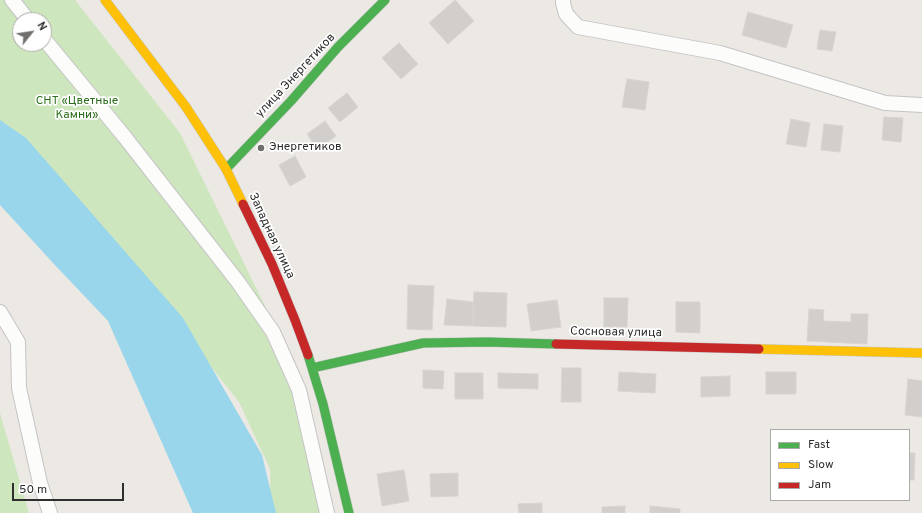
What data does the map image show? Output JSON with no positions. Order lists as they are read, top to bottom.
{
  "streets": {
    "street": ["улица Энергетиков", "Западная улица", "Сосновая улица"]
  },
  "crossings": [
    ["улица Энергетиков", "Западная улица"],
    ["Западная улица", "Сосновая улица"]
  ],
  "parks": ["СНТ «Цветные Камни»"],
  "places": ["Энергетиков"],
  "legend": ["Fast", "Slow", "Jam"],
  "scale_bar": "50 m",
  "north": "top right"
}
